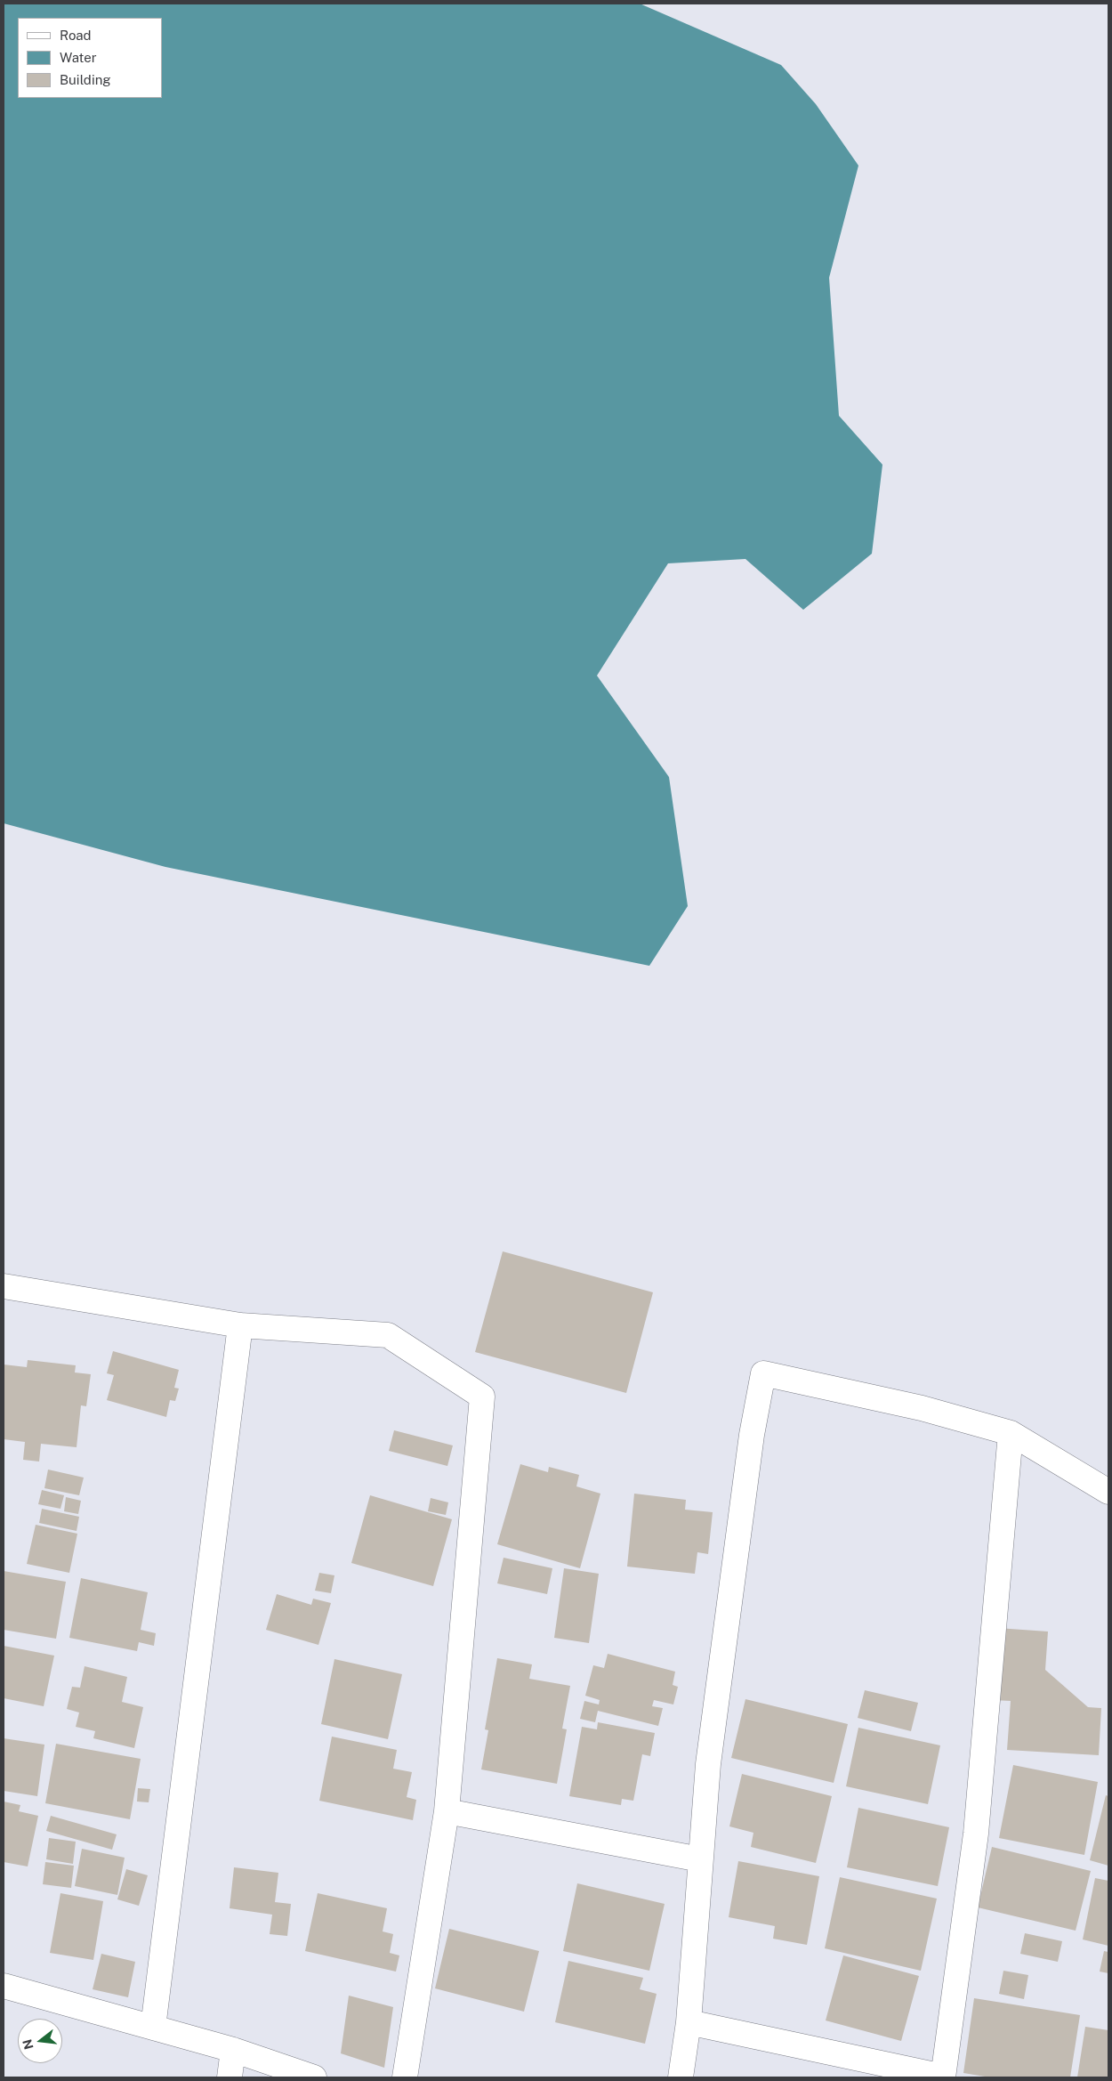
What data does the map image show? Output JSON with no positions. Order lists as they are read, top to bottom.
{
  "legend": ["Road", "Water", "Building"],
  "north": "left"
}
